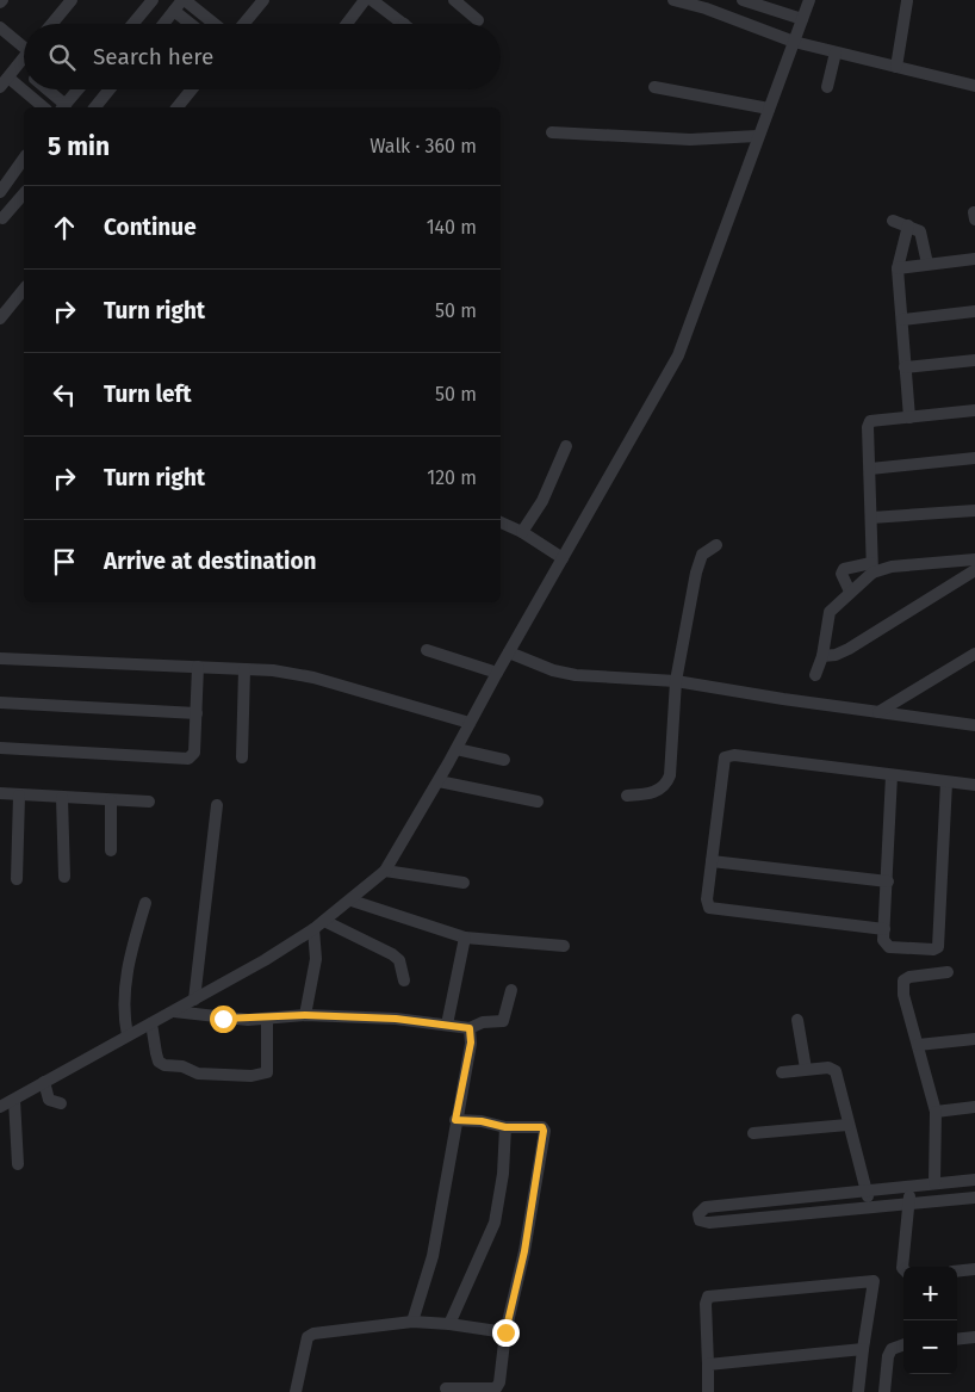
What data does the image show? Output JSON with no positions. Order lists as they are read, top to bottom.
{
  "page": {
    "search": "Search here",
    "heading": ["5 min", "Walk · 360 m"],
    "list": [
      ["Continue", "140 m"],
      ["Turn right", "50 m"],
      ["Turn left", "50 m"],
      ["Turn right", "120 m"],
      "Arrive at destination"
    ],
    "map_buttons": ["+", "−"]
  }
}
